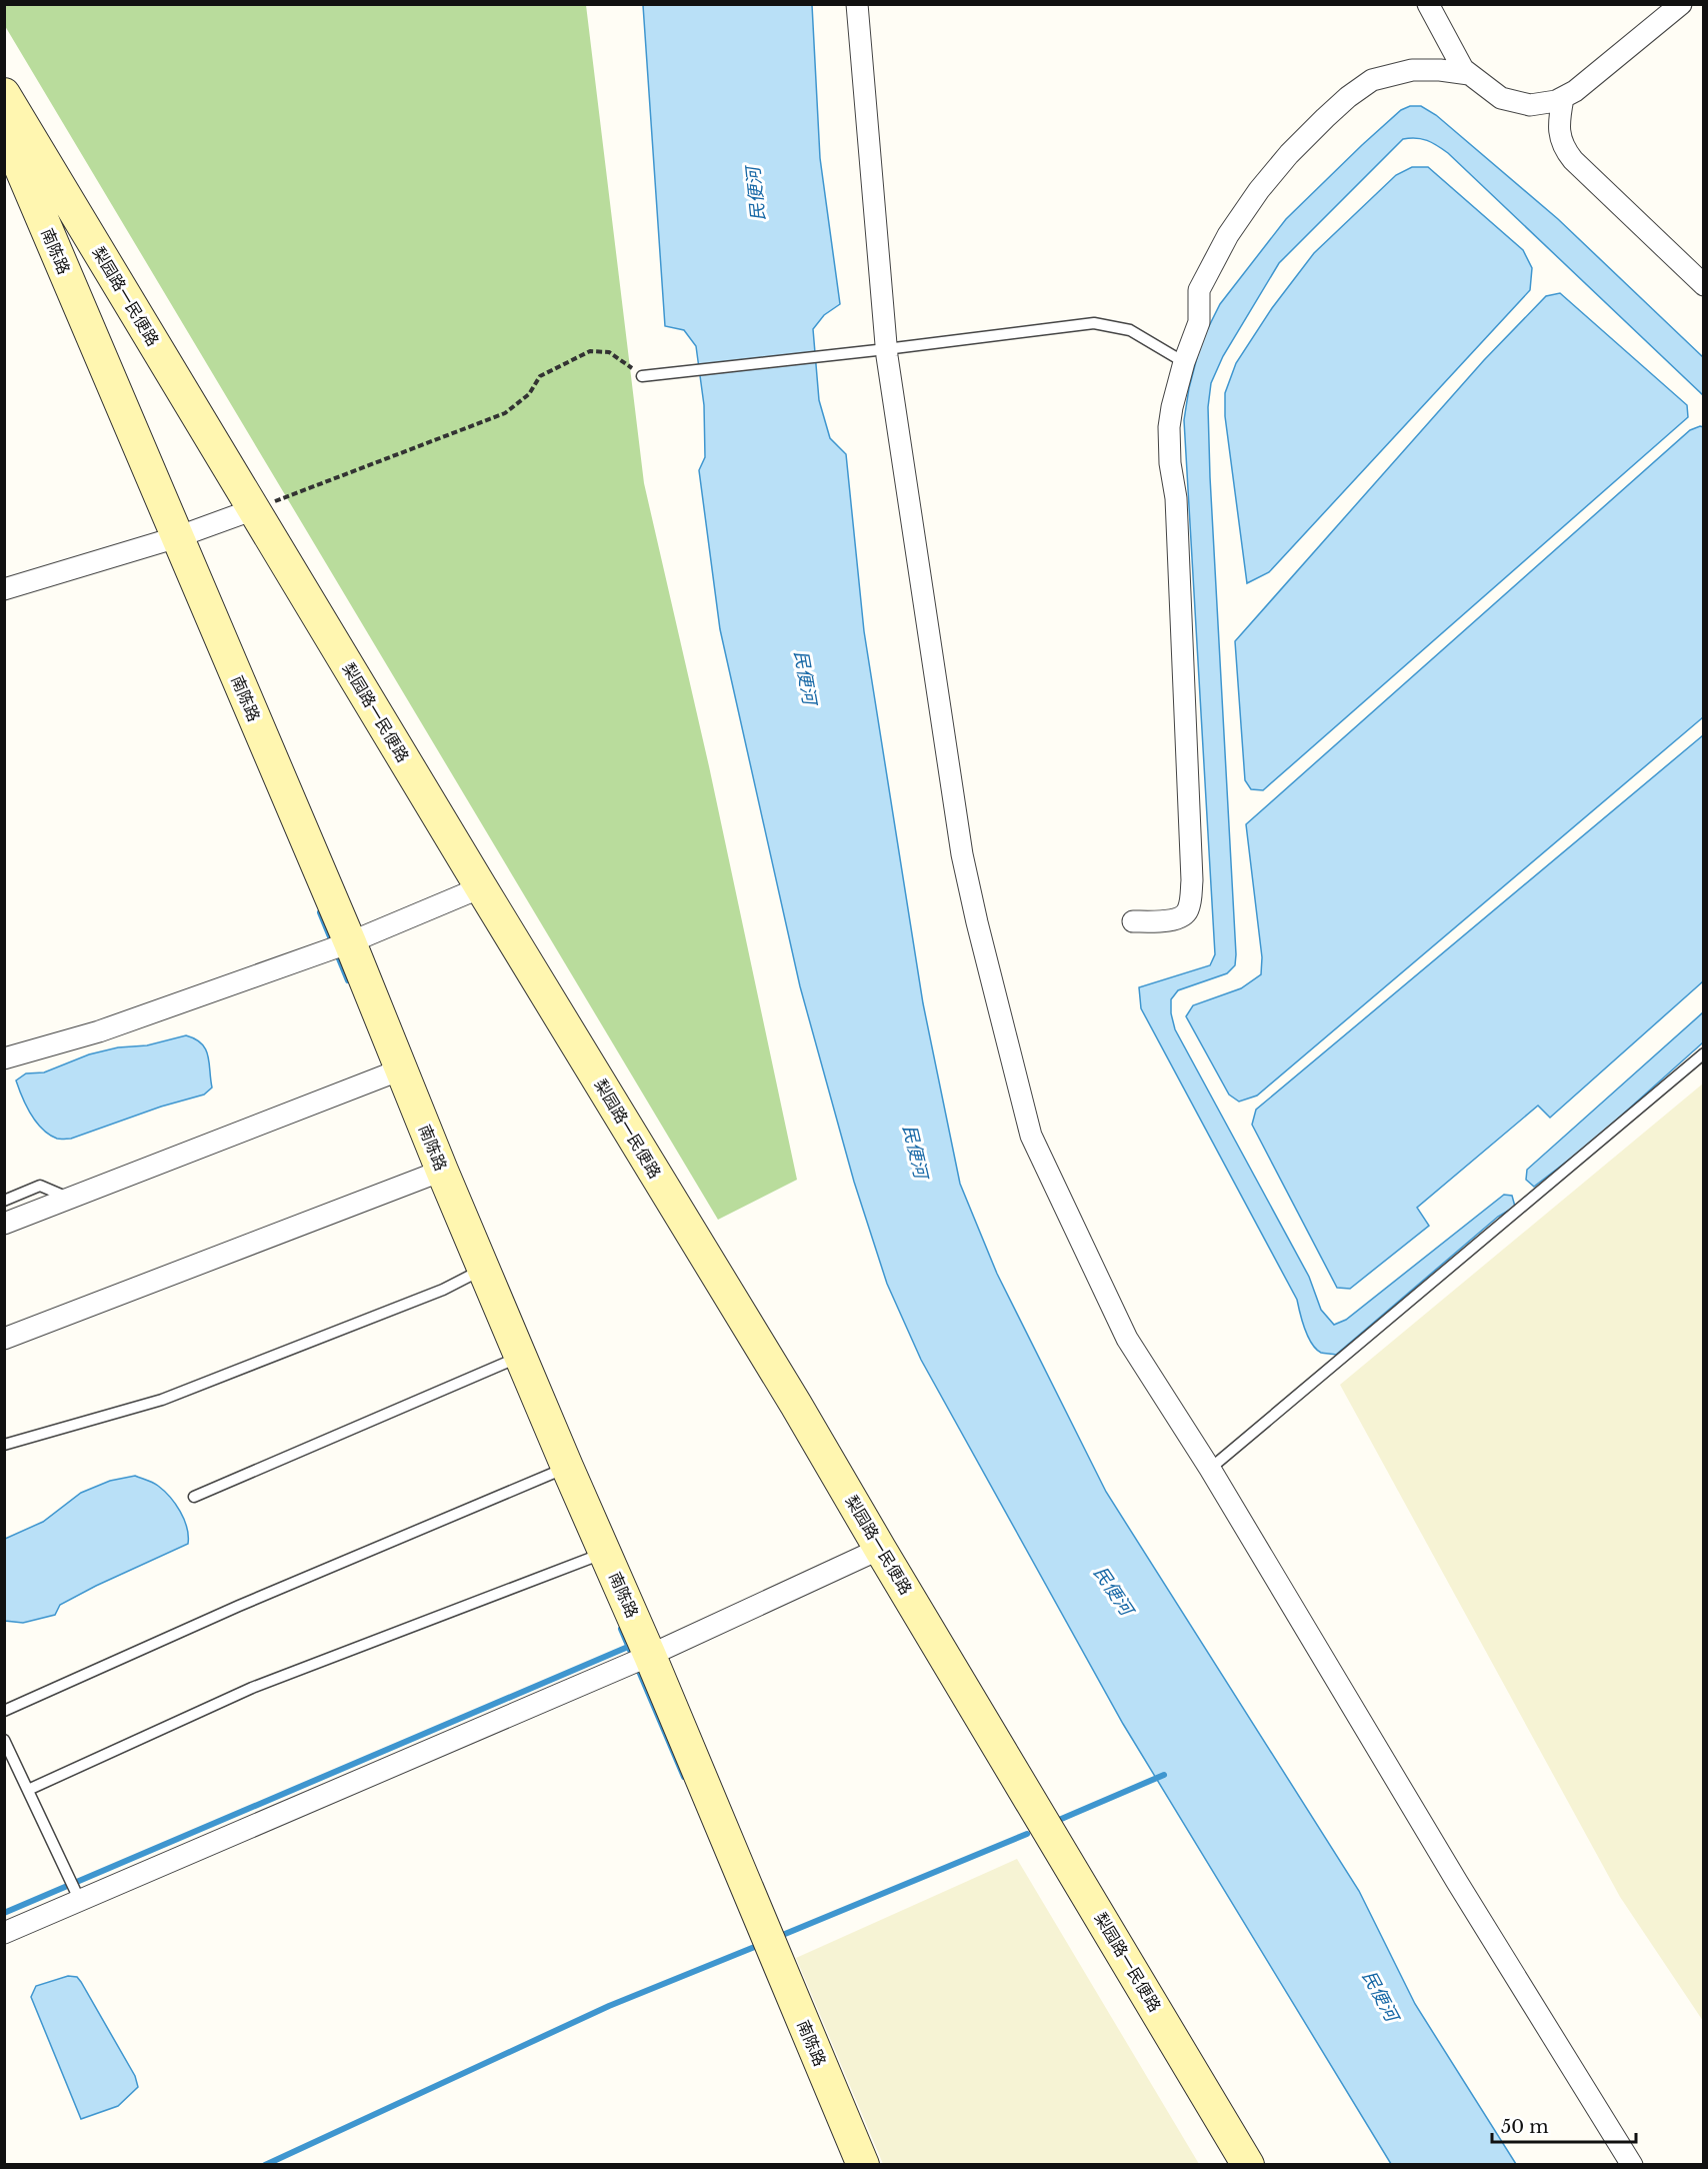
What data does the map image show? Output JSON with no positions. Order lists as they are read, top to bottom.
{
  "streets": {
    "main road": ["南陈路", "梨园路一民便路"]
  },
  "water": ["民便河"],
  "scale_bar": "50 m"
}
